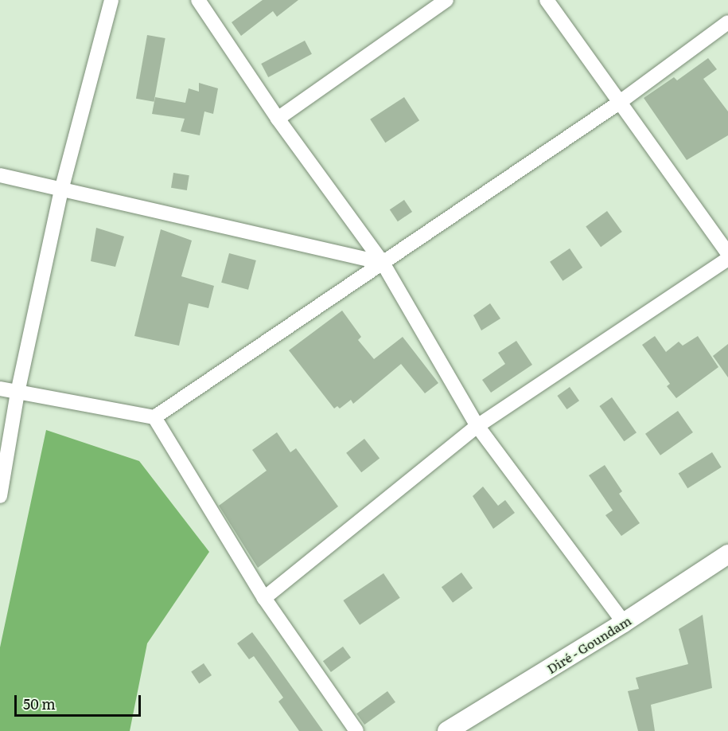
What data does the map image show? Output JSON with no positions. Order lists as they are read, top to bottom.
{
  "streets": {
    "main road": ["Diré - Goundam"]
  },
  "scale_bar": "50 m"
}
